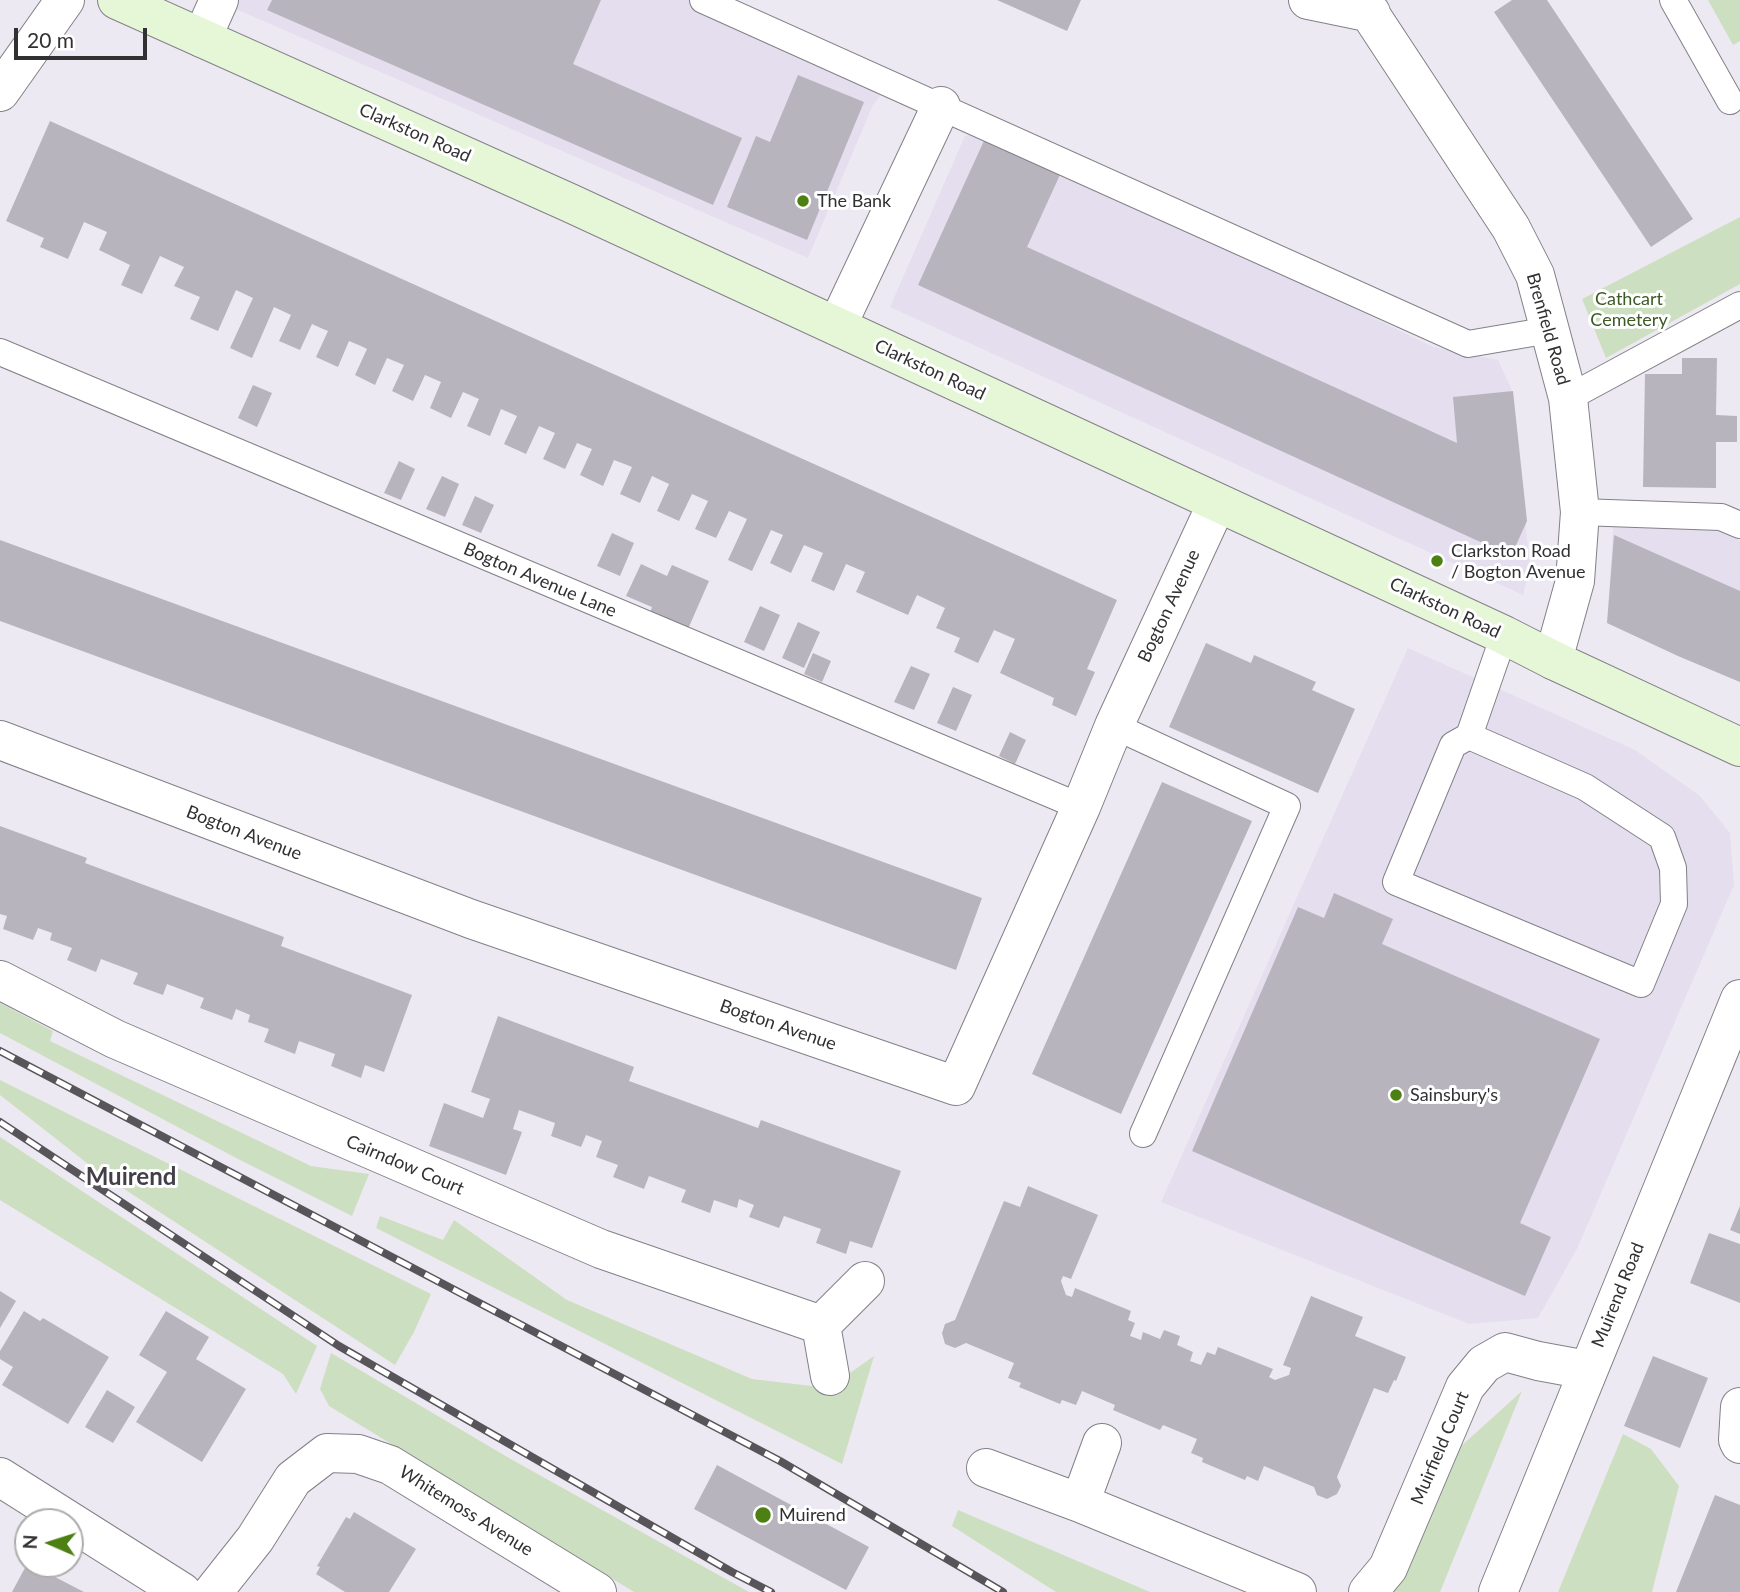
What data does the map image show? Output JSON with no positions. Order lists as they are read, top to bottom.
{
  "streets": {
    "main road": ["Clarkston Road"],
    "street": [
      "Brenfield Road",
      "Bogton Avenue",
      "Cairndow Court",
      "Muirend Road",
      "Muirfield Court",
      "Whitemoss Avenue"
    ],
    "lane": ["Bogton Avenue Lane"]
  },
  "crossings": [
    ["Clarkston Road", "Brenfield Road"],
    ["Clarkston Road", "Bogton Avenue"],
    ["Bogton Avenue Lane", "Bogton Avenue"],
    ["Muirend Road", "Muirfield Court"]
  ],
  "districts": ["Muirend"],
  "parks": ["Cathcart Cemetery"],
  "places": [
    "The Bank",
    "Clarkston Road / Bogton Avenue",
    "Sainsbury's",
    "Muirend"
  ],
  "scale_bar": "20 m",
  "north": "left"
}
